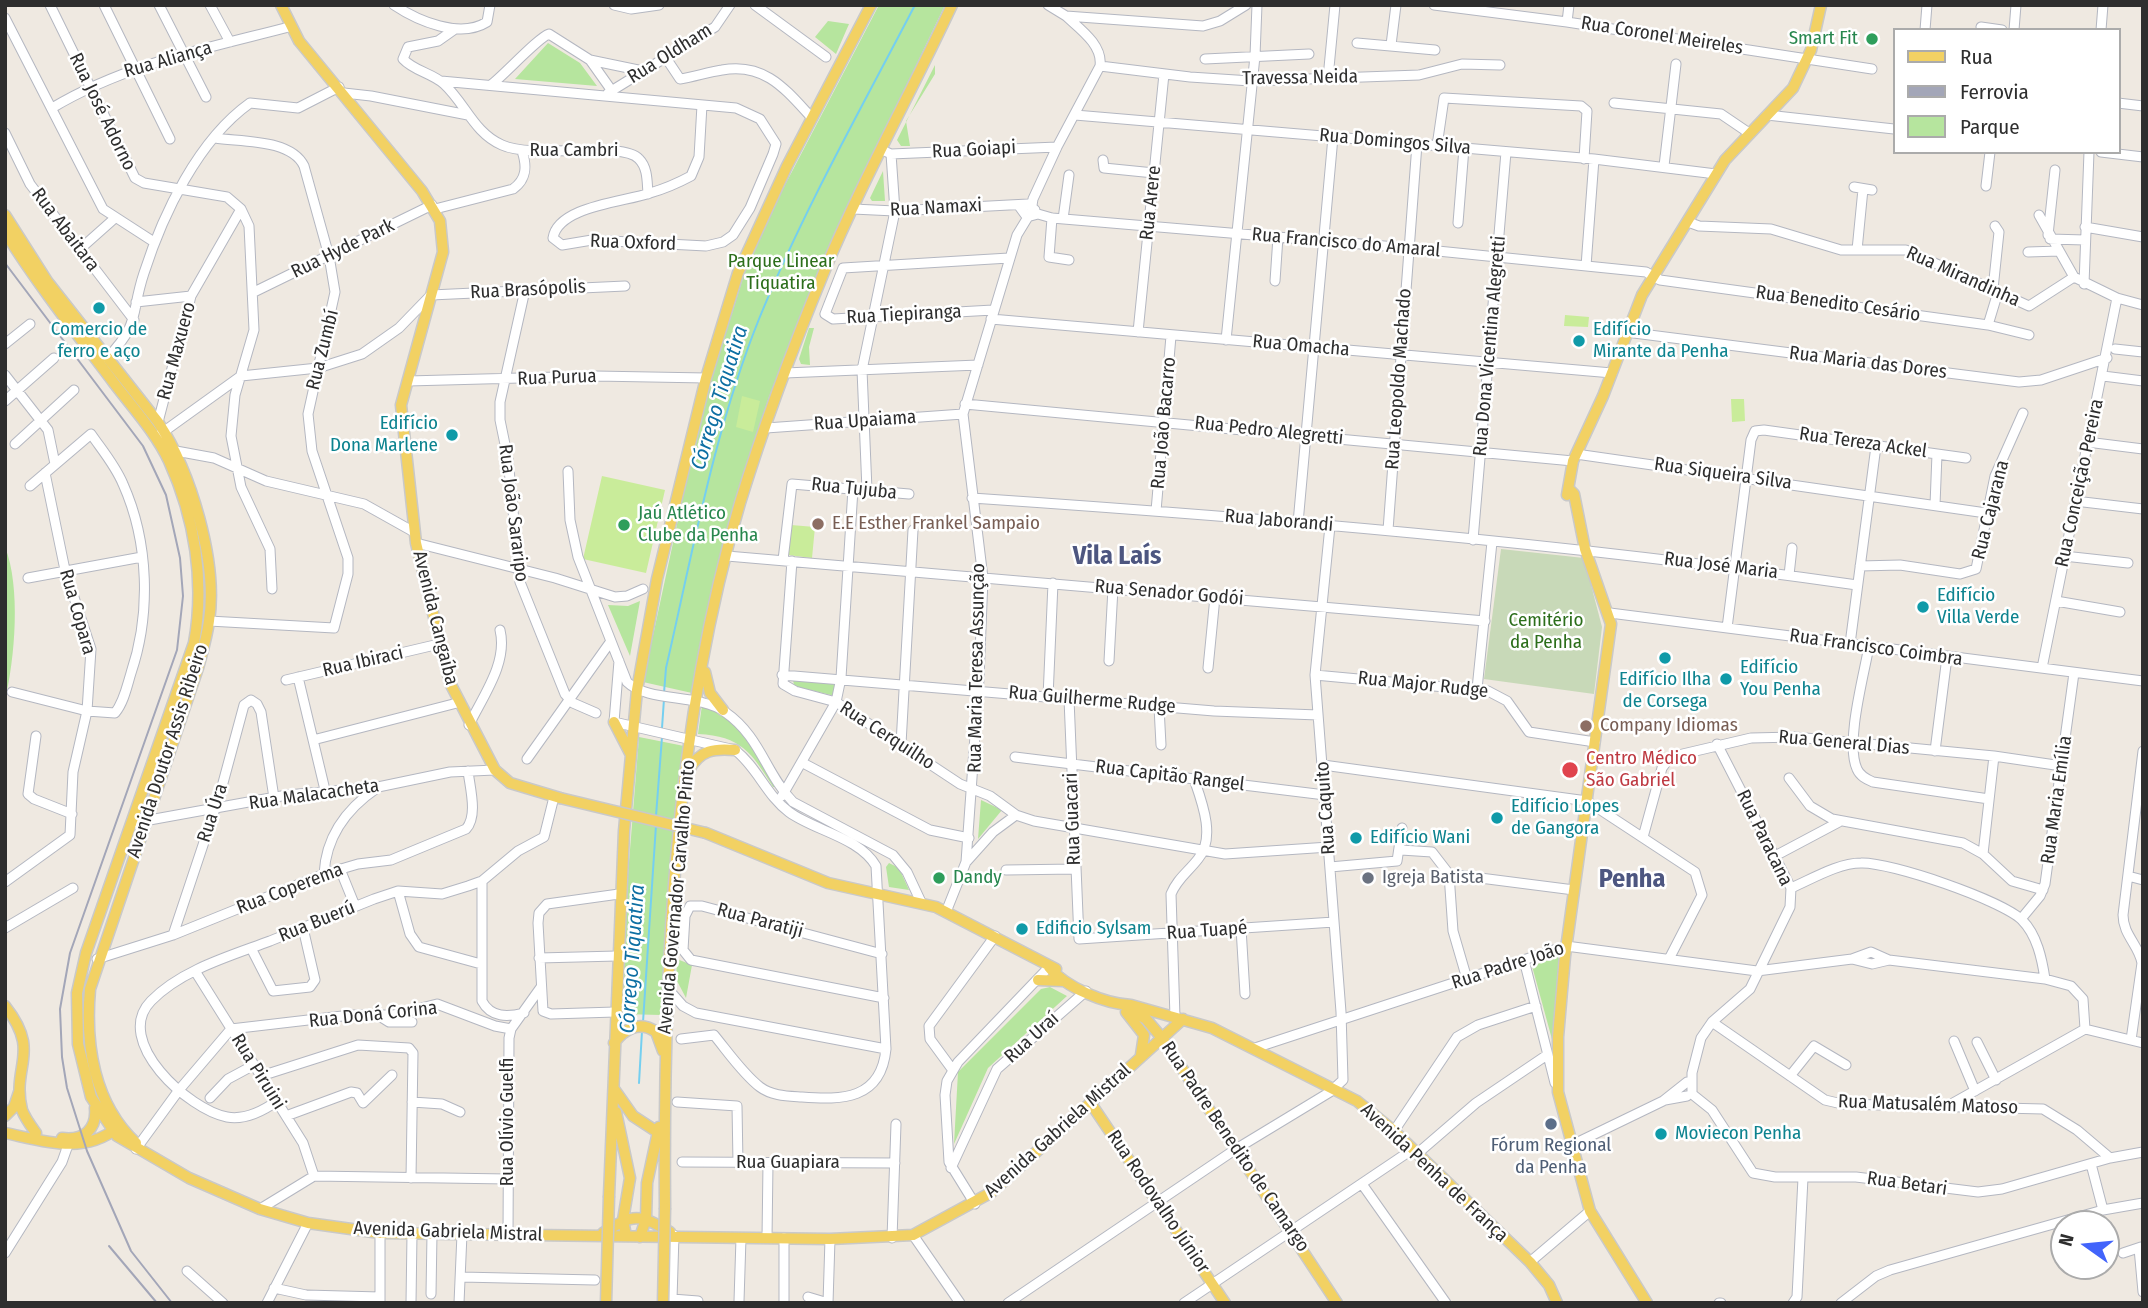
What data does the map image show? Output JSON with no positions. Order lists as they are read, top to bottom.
{
  "streets": {
    "main road": [
      "Avenida Cangaíba",
      "Avenida Doutor Assis Ribeiro",
      "Avenida Governador Carvalho Pinto",
      "Avenida Gabriela Mistral",
      "Rua Padre Benedito de Camargo",
      "Avenida Penha de França",
      "Rua Rodovalho Júnior"
    ],
    "street": [
      "Rua Coronel Meireles",
      "Rua Oldham",
      "Rua Aliança",
      "Travessa Neida",
      "Rua José Adorno",
      "Rua Domingos Silva",
      "Rua Goiapi",
      "Rua Cambri",
      "Rua Arere",
      "Rua Namaxi",
      "Rua Abaitara",
      "Rua Oxford",
      "Rua Francisco do Amaral",
      "Rua Hyde Park",
      "Rua Mirandinha",
      "Rua Brasópolis",
      "Rua Benedito Cesário",
      "Rua Tiepiranga",
      "Rua Omacha",
      "Rua Dona Vicentina Alegretti",
      "Rua Zumbí",
      "Rua Maxuero",
      "Rua Maria das Dores",
      "Rua Purua",
      "Rua Leopoldo Machado",
      "Rua Upaiama",
      "Rua João Bacarro",
      "Rua Pedro Alegretti",
      "Rua Tereza Ackel",
      "Rua Siqueira Silva",
      "Rua Conceição Pereira",
      "Rua Tujuba",
      "Rua Cajarana",
      "Rua João Sararipo",
      "Rua Jaborandi",
      "Rua José Maria",
      "Rua Senador Godói",
      "Rua Copara",
      "Rua Francisco Coimbra",
      "Rua Ibiraci",
      "Rua Maria Teresa Assunção",
      "Rua Major Rudge",
      "Rua Guilherme Rudge",
      "Rua Cerquilho",
      "Rua General Dias",
      "Rua Capitão Rangel",
      "Rua Malacacheta",
      "Rua Maria Emília",
      "Rua Caquito",
      "Rua Úra",
      "Rua Guacari",
      "Rua Paracana",
      "Rua Coperema",
      "Rua Paratiji",
      "Rua Buerú",
      "Rua Tuapé",
      "Rua Padre João",
      "Rua Doná Corina",
      "Rua Uraí",
      "Rua Piruini",
      "Rua Matusalém Matoso",
      "Rua Olívio Guelfi",
      "Rua Guapiara",
      "Rua Betari"
    ]
  },
  "crossings": [
    ["Rua Aliança", "Rua José Adorno"],
    ["Rua Aliança", "Avenida Cangaíba"],
    ["Travessa Neida", "Rua Arere"],
    ["Travessa Neida", "Rua Maria Teresa Assunção"],
    ["Rua José Adorno", "Rua Maxuero"],
    ["Rua Domingos Silva", "Rua Arere"],
    ["Rua Domingos Silva", "Rua Dona Vicentina Alegretti"],
    ["Rua Domingos Silva", "Rua Leopoldo Machado"],
    ["Rua Domingos Silva", "Rua Maria Teresa Assunção"],
    ["Rua Goiapi", "Rua Maria Teresa Assunção"],
    ["Rua Goiapi", "Avenida Governador Carvalho Pinto"],
    ["Rua Cambri", "Rua Oxford"],
    ["Rua Cambri", "Rua Hyde Park"],
    ["Rua Arere", "Rua Francisco do Amaral"],
    ["Rua Arere", "Rua Omacha"],
    ["Rua Namaxi", "Rua Francisco do Amaral"],
    ["Rua Namaxi", "Rua Maria Teresa Assunção"],
    ["Rua Namaxi", "Avenida Governador Carvalho Pinto"],
    ["Rua Francisco do Amaral", "Rua Benedito Cesário"],
    ["Rua Francisco do Amaral", "Rua Dona Vicentina Alegretti"],
    ["Rua Francisco do Amaral", "Rua Leopoldo Machado"],
    ["Rua Francisco do Amaral", "Rua Maria Teresa Assunção"],
    ["Rua Hyde Park", "Rua Zumbí"],
    ["Rua Hyde Park", "Avenida Cangaíba"],
    ["Rua Brasópolis", "Rua João Sararipo"],
    ["Rua Brasópolis", "Avenida Cangaíba"],
    ["Rua Tiepiranga", "Rua Omacha"],
    ["Rua Tiepiranga", "Rua Maria Teresa Assunção"],
    ["Rua Omacha", "Rua Dona Vicentina Alegretti"],
    ["Rua Omacha", "Rua Leopoldo Machado"],
    ["Rua Omacha", "Rua João Bacarro"],
    ["Rua Omacha", "Rua Maria Teresa Assunção"],
    ["Rua Dona Vicentina Alegretti", "Rua Pedro Alegretti"],
    ["Rua Dona Vicentina Alegretti", "Rua Jaborandi"],
    ["Rua Zumbí", "Avenida Doutor Assis Ribeiro"],
    ["Rua Maxuero", "Avenida Doutor Assis Ribeiro"],
    ["Rua Maria das Dores", "Rua Conceição Pereira"],
    ["Rua Purua", "Rua João Sararipo"],
    ["Rua Purua", "Avenida Cangaíba"],
    ["Rua Leopoldo Machado", "Rua Pedro Alegretti"],
    ["Rua Leopoldo Machado", "Rua Jaborandi"],
    ["Rua Upaiama", "Rua Maria Teresa Assunção"],
    ["Rua Upaiama", "Avenida Governador Carvalho Pinto"],
    ["Rua João Bacarro", "Rua Pedro Alegretti"],
    ["Rua João Bacarro", "Rua Jaborandi"],
    ["Rua Pedro Alegretti", "Rua Siqueira Silva"],
    ["Rua Pedro Alegretti", "Rua Maria Teresa Assunção"],
    ["Rua Tereza Ackel", "Rua Siqueira Silva"],
    ["Rua Siqueira Silva", "Rua Cajarana"],
    ["Rua Conceição Pereira", "Rua Francisco Coimbra"],
    ["Rua Tujuba", "Rua Senador Godói"],
    ["Rua Jaborandi", "Rua José Maria"],
    ["Rua Jaborandi", "Rua Maria Teresa Assunção"],
    ["Rua Jaborandi", "Rua Caquito"],
    ["Rua Senador Godói", "Rua Maria Teresa Assunção"],
    ["Rua Senador Godói", "Rua Caquito"],
    ["Rua Senador Godói", "Avenida Governador Carvalho Pinto"],
    ["Avenida Cangaíba", "Rua Ibiraci"],
    ["Avenida Cangaíba", "Rua Malacacheta"],
    ["Rua Francisco Coimbra", "Rua Maria Emília"],
    ["Rua Maria Teresa Assunção", "Rua Guilherme Rudge"],
    ["Rua Maria Teresa Assunção", "Rua Cerquilho"],
    ["Rua Major Rudge", "Rua Caquito"],
    ["Rua Guilherme Rudge", "Rua Cerquilho"],
    ["Rua Guilherme Rudge", "Rua Caquito"],
    ["Rua Guilherme Rudge", "Rua Guacari"],
    ["Rua Cerquilho", "Rua Caquito"],
    ["Rua Cerquilho", "Rua Guacari"],
    ["Rua General Dias", "Rua Maria Emília"],
    ["Rua General Dias", "Rua Paracana"],
    ["Avenida Doutor Assis Ribeiro", "Rua Malacacheta"],
    ["Avenida Doutor Assis Ribeiro", "Rua Coperema"],
    ["Avenida Doutor Assis Ribeiro", "Avenida Gabriela Mistral"],
    ["Rua Capitão Rangel", "Rua Caquito"],
    ["Rua Capitão Rangel", "Rua Guacari"],
    ["Rua Malacacheta", "Rua Úra"],
    ["Rua Malacacheta", "Rua Coperema"],
    ["Rua Caquito", "Rua Tuapé"],
    ["Rua Caquito", "Rua Padre João"],
    ["Rua Caquito", "Avenida Penha de França"],
    ["Rua Úra", "Rua Coperema"],
    ["Rua Guacari", "Rua Tuapé"],
    ["Rua Paracana", "Rua Padre João"],
    ["Rua Paracana", "Rua Matusalém Matoso"],
    ["Rua Buerú", "Rua Piruini"],
    ["Rua Padre João", "Avenida Penha de França"],
    ["Rua Doná Corina", "Rua Piruini"],
    ["Rua Doná Corina", "Rua Olívio Guelfi"],
    ["Rua Matusalém Matoso", "Rua Betari"],
    ["Rua Olívio Guelfi", "Avenida Gabriela Mistral"],
    ["Avenida Gabriela Mistral", "Rua Padre Benedito de Camargo"],
    ["Avenida Gabriela Mistral", "Avenida Penha de França"],
    ["Avenida Gabriela Mistral", "Rua Rodovalho Júnior"]
  ],
  "districts": ["Vila Laís", "Penha"],
  "water": ["Córrego Tiquatira"],
  "parks": ["Parque Linear Tiquatira", "Cemitério da Penha"],
  "places": [
    "Smart Fit",
    "Comercio de ferro e aço",
    "Edifício Mirante da Penha",
    "Edifício Dona Marlene",
    "E.E Esther Frankel Sampaio",
    "Jaú Atlético Clube da Penha",
    "Edifício Villa Verde",
    "Edifício Ilha de Corsega",
    "Edifício You Penha",
    "Company Idiomas",
    "Centro Médico São Gabriel",
    "Edifício Lopes de Gangora",
    "Edifício Wani",
    "Dandy",
    "Igreja Batista",
    "Edificio Sylsam",
    "Fórum Regional da Penha",
    "Moviecon Penha"
  ],
  "legend": ["Rua", "Ferrovia", "Parque"],
  "north": "left"
}
